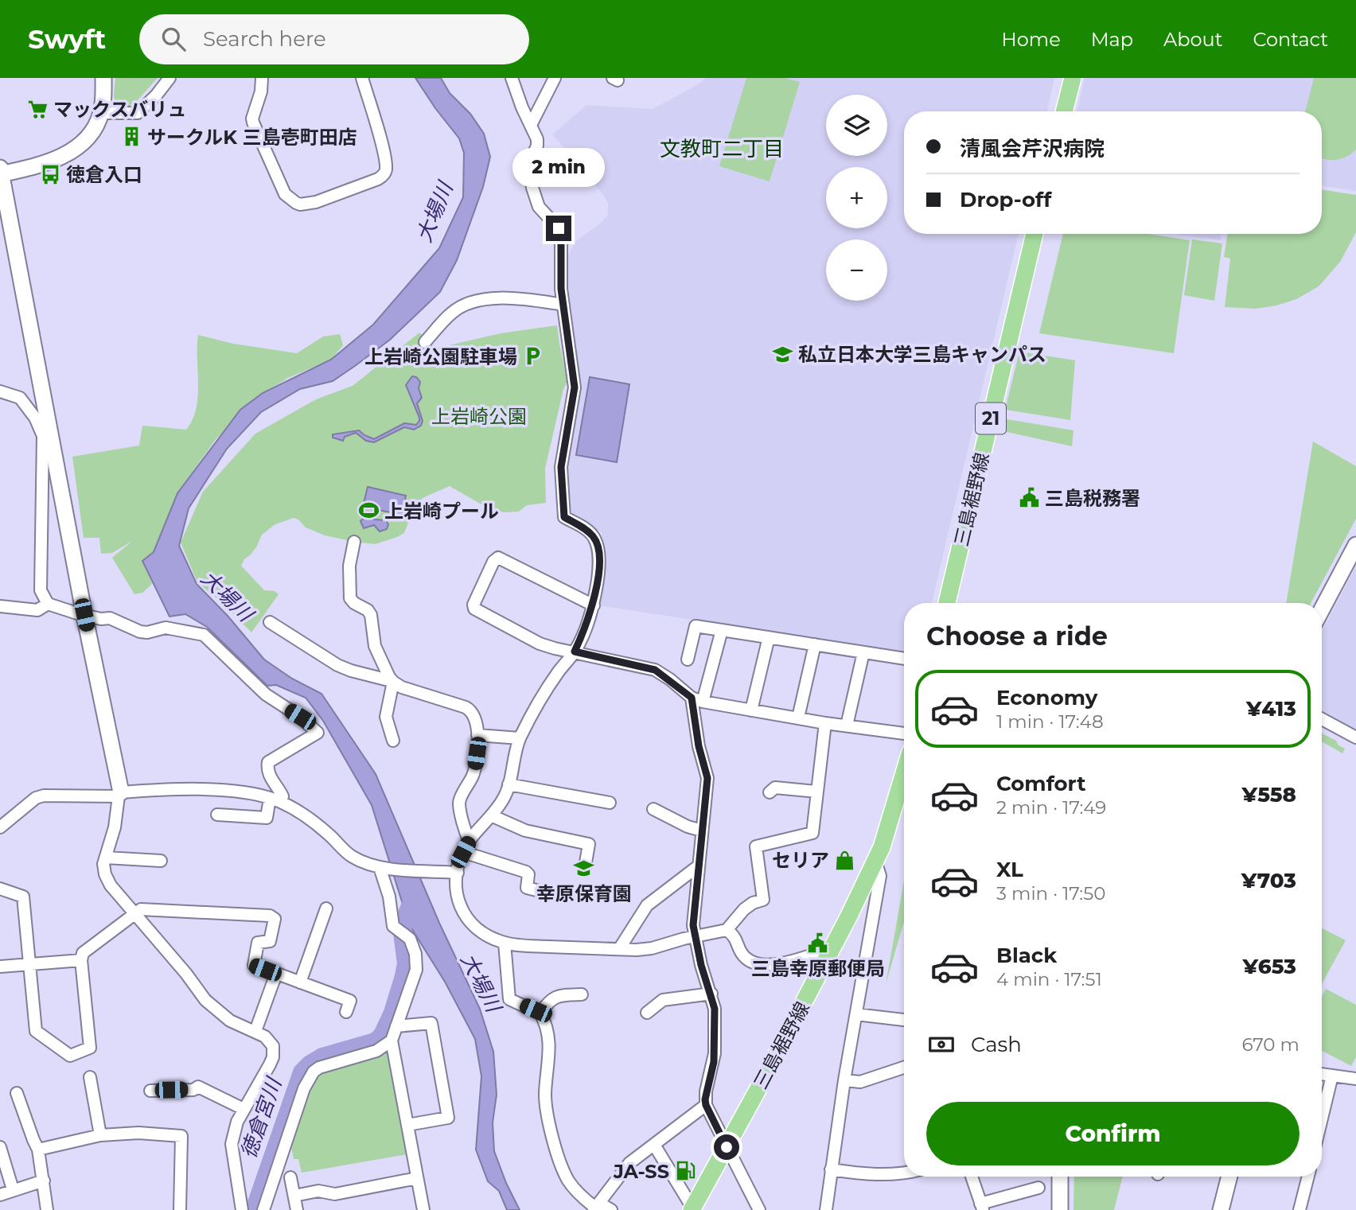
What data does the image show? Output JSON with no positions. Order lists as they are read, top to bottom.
{
  "streets": {
    "main road": ["21", "三島裾野線"]
  },
  "districts": ["文教町二丁目"],
  "water": ["大場川", "徳倉宮川"],
  "parks": ["上岩崎公園"],
  "places": {
    "supermarket": ["マックスバリュ"],
    "building": ["サークルK 三島壱町田店"],
    "bus stop": ["徳倉入口"],
    "school or university": ["私立日本大学三島キャンパス", "幸原保育園"],
    "parking": ["上岩崎公園駐車場"],
    "public building": ["三島税務署", "三島幸原郵便局"],
    "sports": ["上岩崎プール"],
    "shop": ["セリア"],
    "fuel station": ["JA-SS"]
  },
  "page": {
    "header": "Swyft",
    "search": "Search here",
    "nav": [
      "Home",
      "Map",
      "About",
      "Contact"
    ],
    "map_buttons": ["+", "−"],
    "banner": ["清風会芹沢病院", "Drop-off"],
    "bubble": "2 min",
    "heading": "Choose a ride",
    "list": [
      {
        "name": "Economy",
        "note": "1 min · 17:48",
        "value": "¥413"
      },
      {
        "name": "Comfort",
        "note": "2 min · 17:49",
        "value": "¥558"
      },
      {
        "name": "XL",
        "note": "3 min · 17:50",
        "value": "¥703"
      },
      {
        "name": "Black",
        "note": "4 min · 17:51",
        "value": "¥653"
      }
    ],
    "pay": ["Cash", "670 m"],
    "buttons": "Confirm"
  }
}
